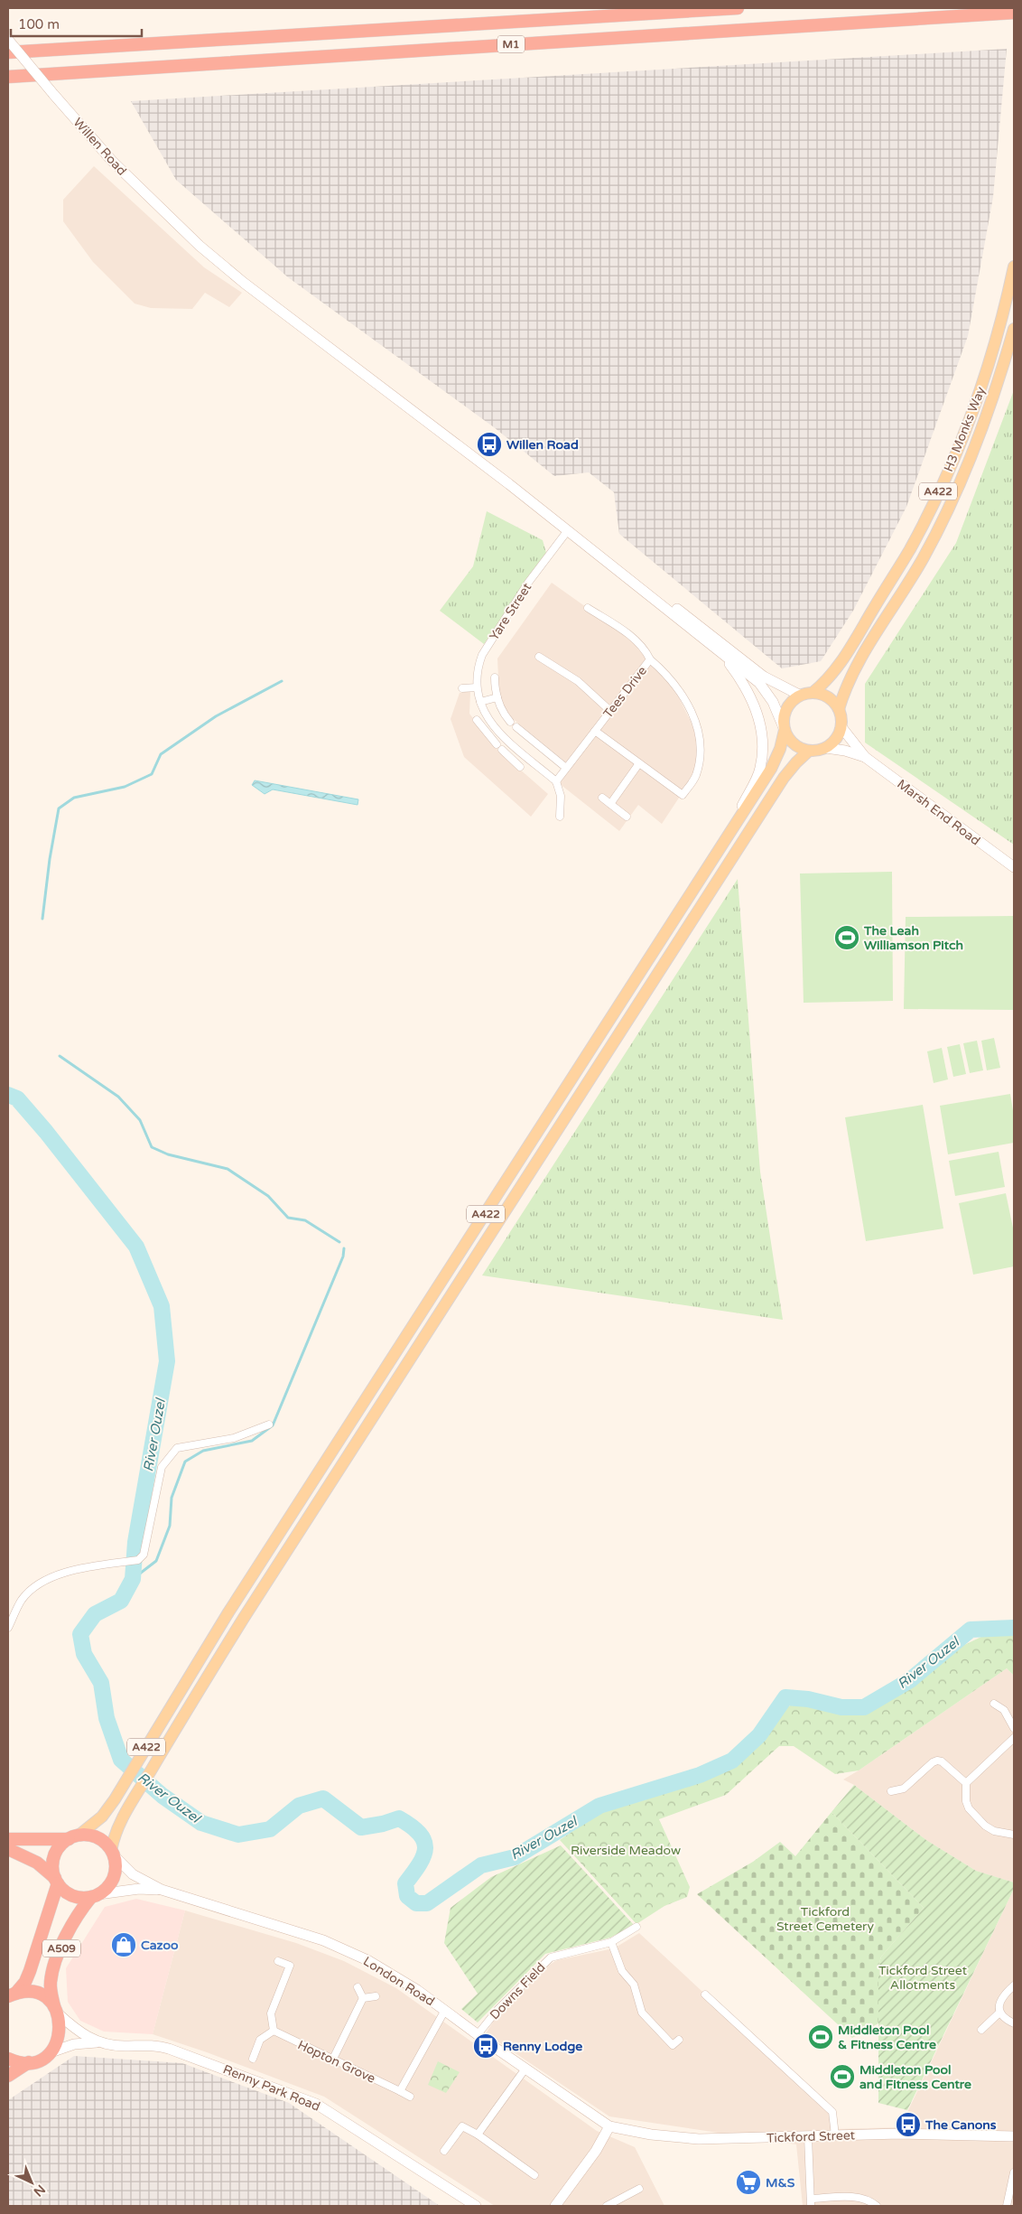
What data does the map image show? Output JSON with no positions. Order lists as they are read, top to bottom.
{
  "streets": {
    "highway": ["M1", "A509"],
    "main road": ["H3 Monks Way", "A422"],
    "street": [
      "Willen Road",
      "Yare Street",
      "Tees Drive",
      "Marsh End Road",
      "London Road",
      "Downs Field",
      "Hopton Grove",
      "Renny Park Road",
      "Tickford Street"
    ]
  },
  "crossings": [
    ["Willen Road", "H3 Monks Way"],
    ["Willen Road", "A422"],
    ["Willen Road", "Yare Street"],
    ["Willen Road", "Marsh End Road"],
    ["H3 Monks Way", "A422"],
    ["H3 Monks Way", "Marsh End Road"],
    ["A422", "Marsh End Road"],
    ["A422", "A509"],
    ["A422", "London Road"],
    ["Yare Street", "Tees Drive"],
    ["A509", "London Road"],
    ["A509", "Renny Park Road"],
    ["London Road", "Downs Field"],
    ["London Road", "Tickford Street"]
  ],
  "water": ["River Ouzel"],
  "parks": ["Riverside Meadow", "Tickford Street Cemetery", "Tickford Street Allotments"],
  "places": {
    "bus stop": ["Willen Road", "Renny Lodge", "The Canons"],
    "sports": ["The Leah Williamson Pitch", "Middleton Pool & Fitness Centre", "Middleton Pool and Fitness Centre"],
    "shop": ["Cazoo"],
    "supermarket": ["M&S"]
  },
  "scale_bar": "100 m",
  "north": "bottom right"
}
